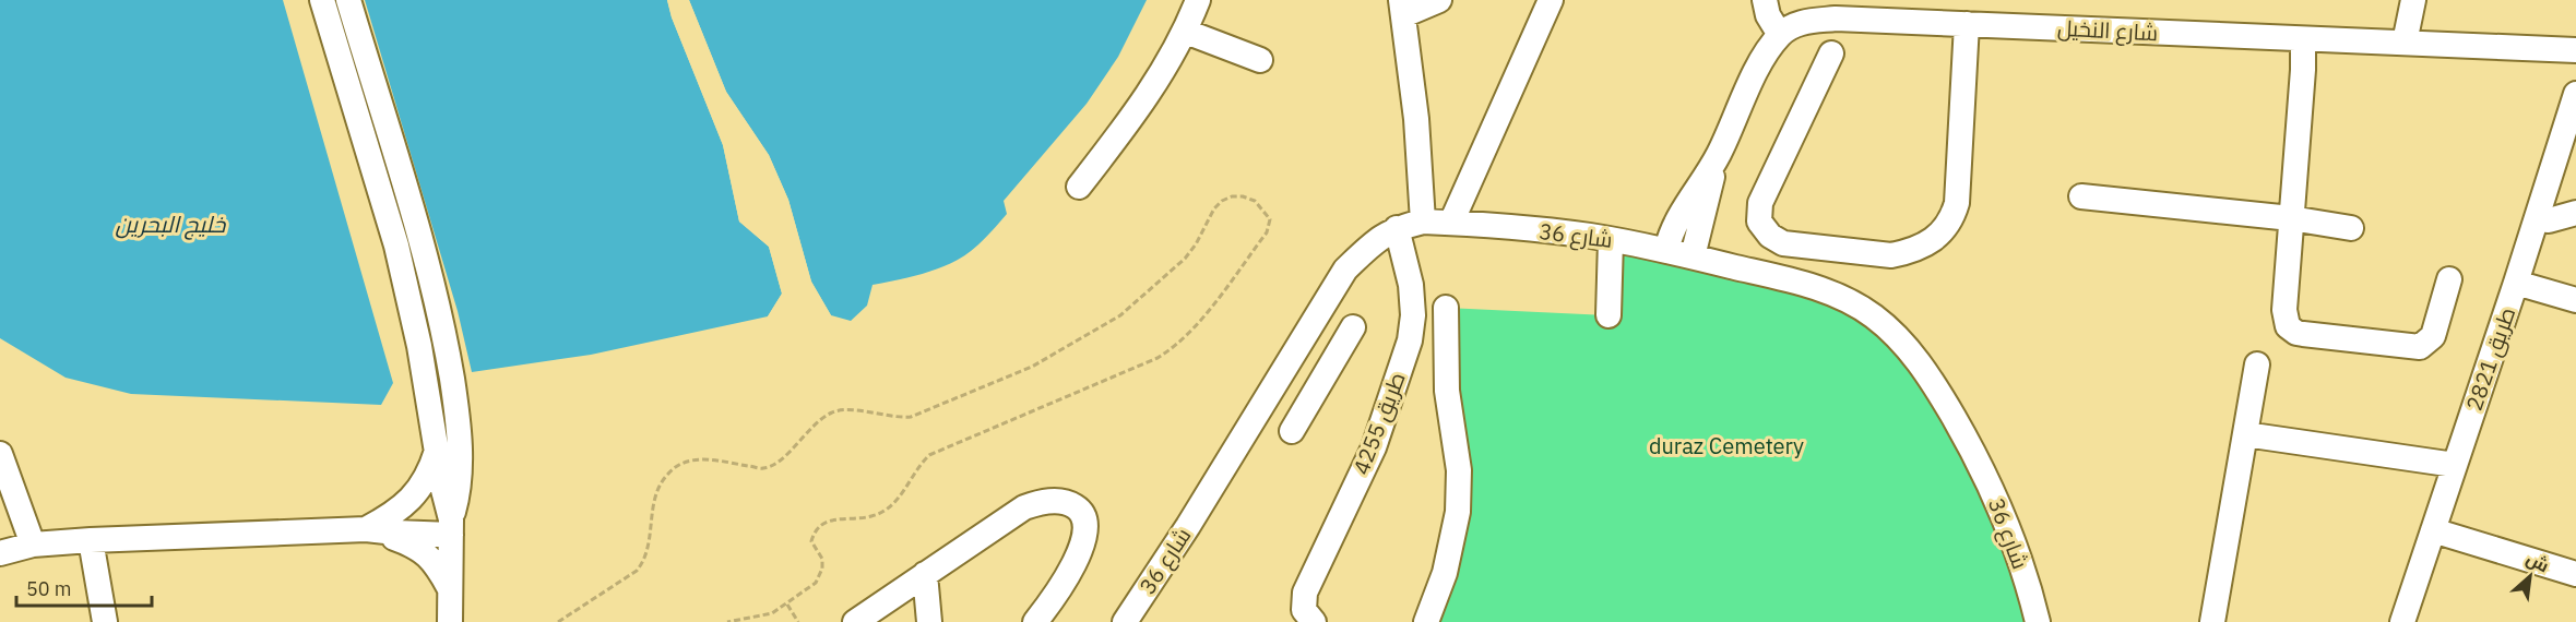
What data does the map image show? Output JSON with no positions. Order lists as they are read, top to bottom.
{
  "streets": {
    "street": [
      "شارع النخيل",
      "شارع 36",
      "طريق 2821",
      "طريق 4255"
    ]
  },
  "crossings": [
    ["شارع النخيل", "شارع 36"],
    ["شارع 36", "طريق 4255"]
  ],
  "water": ["خليج البحرين"],
  "parks": ["duraz Cemetery"],
  "scale_bar": "50 m",
  "north": "top right"
}
